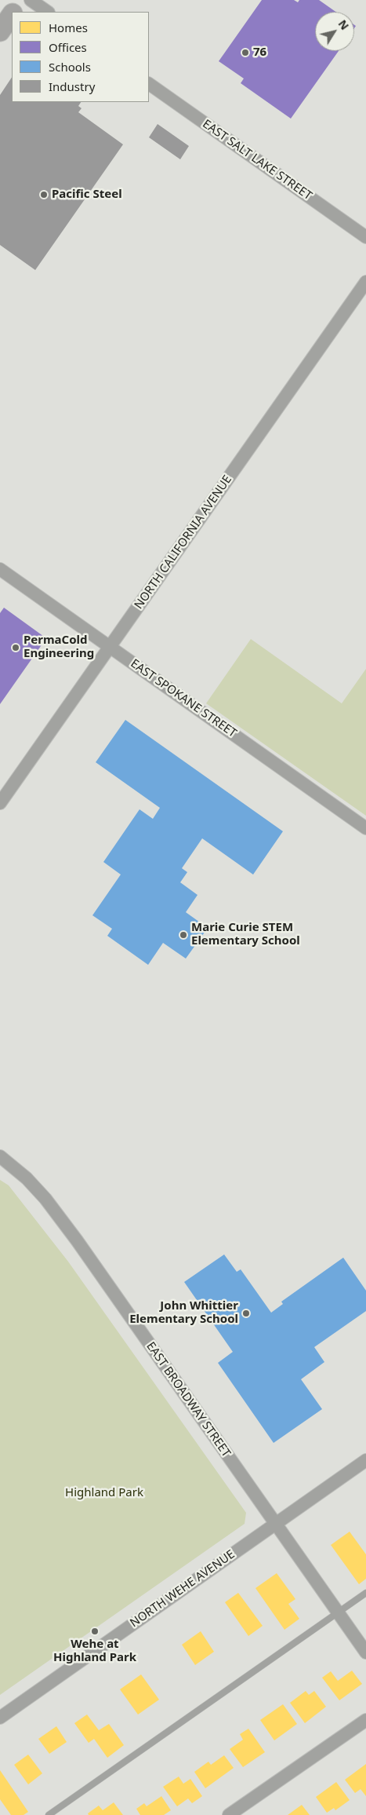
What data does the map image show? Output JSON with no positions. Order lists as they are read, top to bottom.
{
  "streets": {
    "street": [
      "EAST SALT LAKE STREET",
      "NORTH CALIFORNIA AVENUE",
      "EAST SPOKANE STREET",
      "EAST BROADWAY STREET",
      "NORTH WEHE AVENUE"
    ]
  },
  "crossings": [
    ["NORTH CALIFORNIA AVENUE", "EAST SPOKANE STREET"],
    ["EAST BROADWAY STREET", "NORTH WEHE AVENUE"]
  ],
  "parks": ["Highland Park"],
  "places": [
    "76",
    "Pacific Steel",
    "PermaCold Engineering",
    "Marie Curie STEM Elementary School",
    "John Whittier Elementary School",
    "Wehe at Highland Park"
  ],
  "legend": [
    "Homes",
    "Offices",
    "Schools",
    "Industry"
  ],
  "north": "top right"
}
